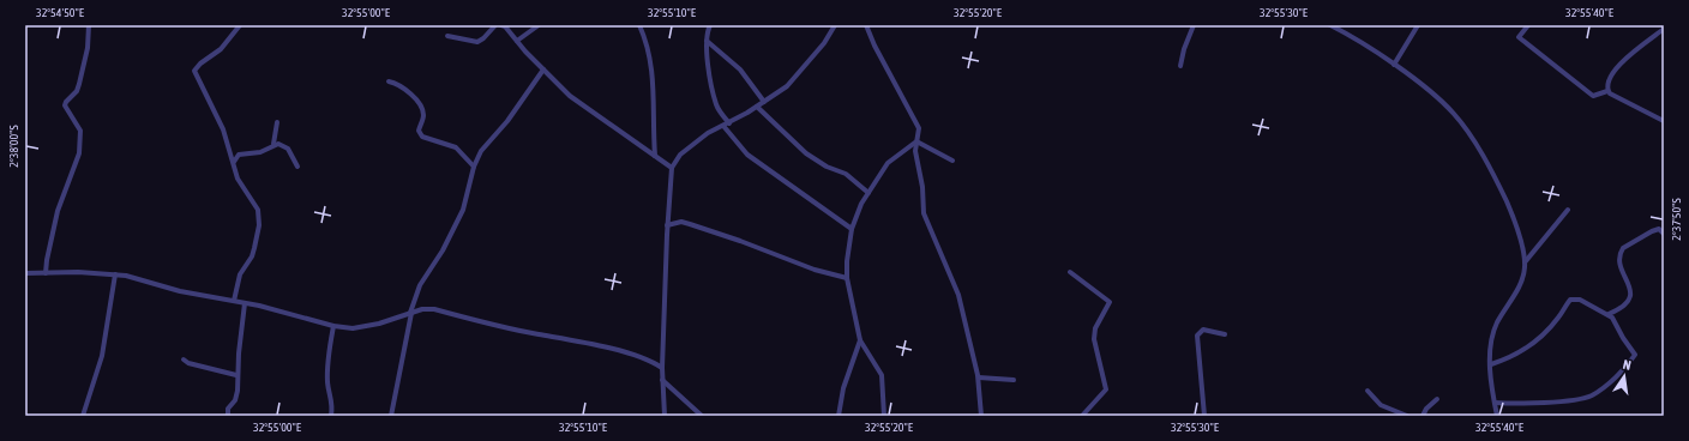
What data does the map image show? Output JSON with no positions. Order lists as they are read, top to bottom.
{
  "north": "top",
  "coordinates": [
    "32°54'50\"E",
    "32°55'00\"E",
    "32°55'10\"E",
    "32°55'20\"E",
    "32°55'30\"E",
    "32°55'40\"E",
    "2°38'00\"S",
    "2°37'50\"S"
  ]
}
